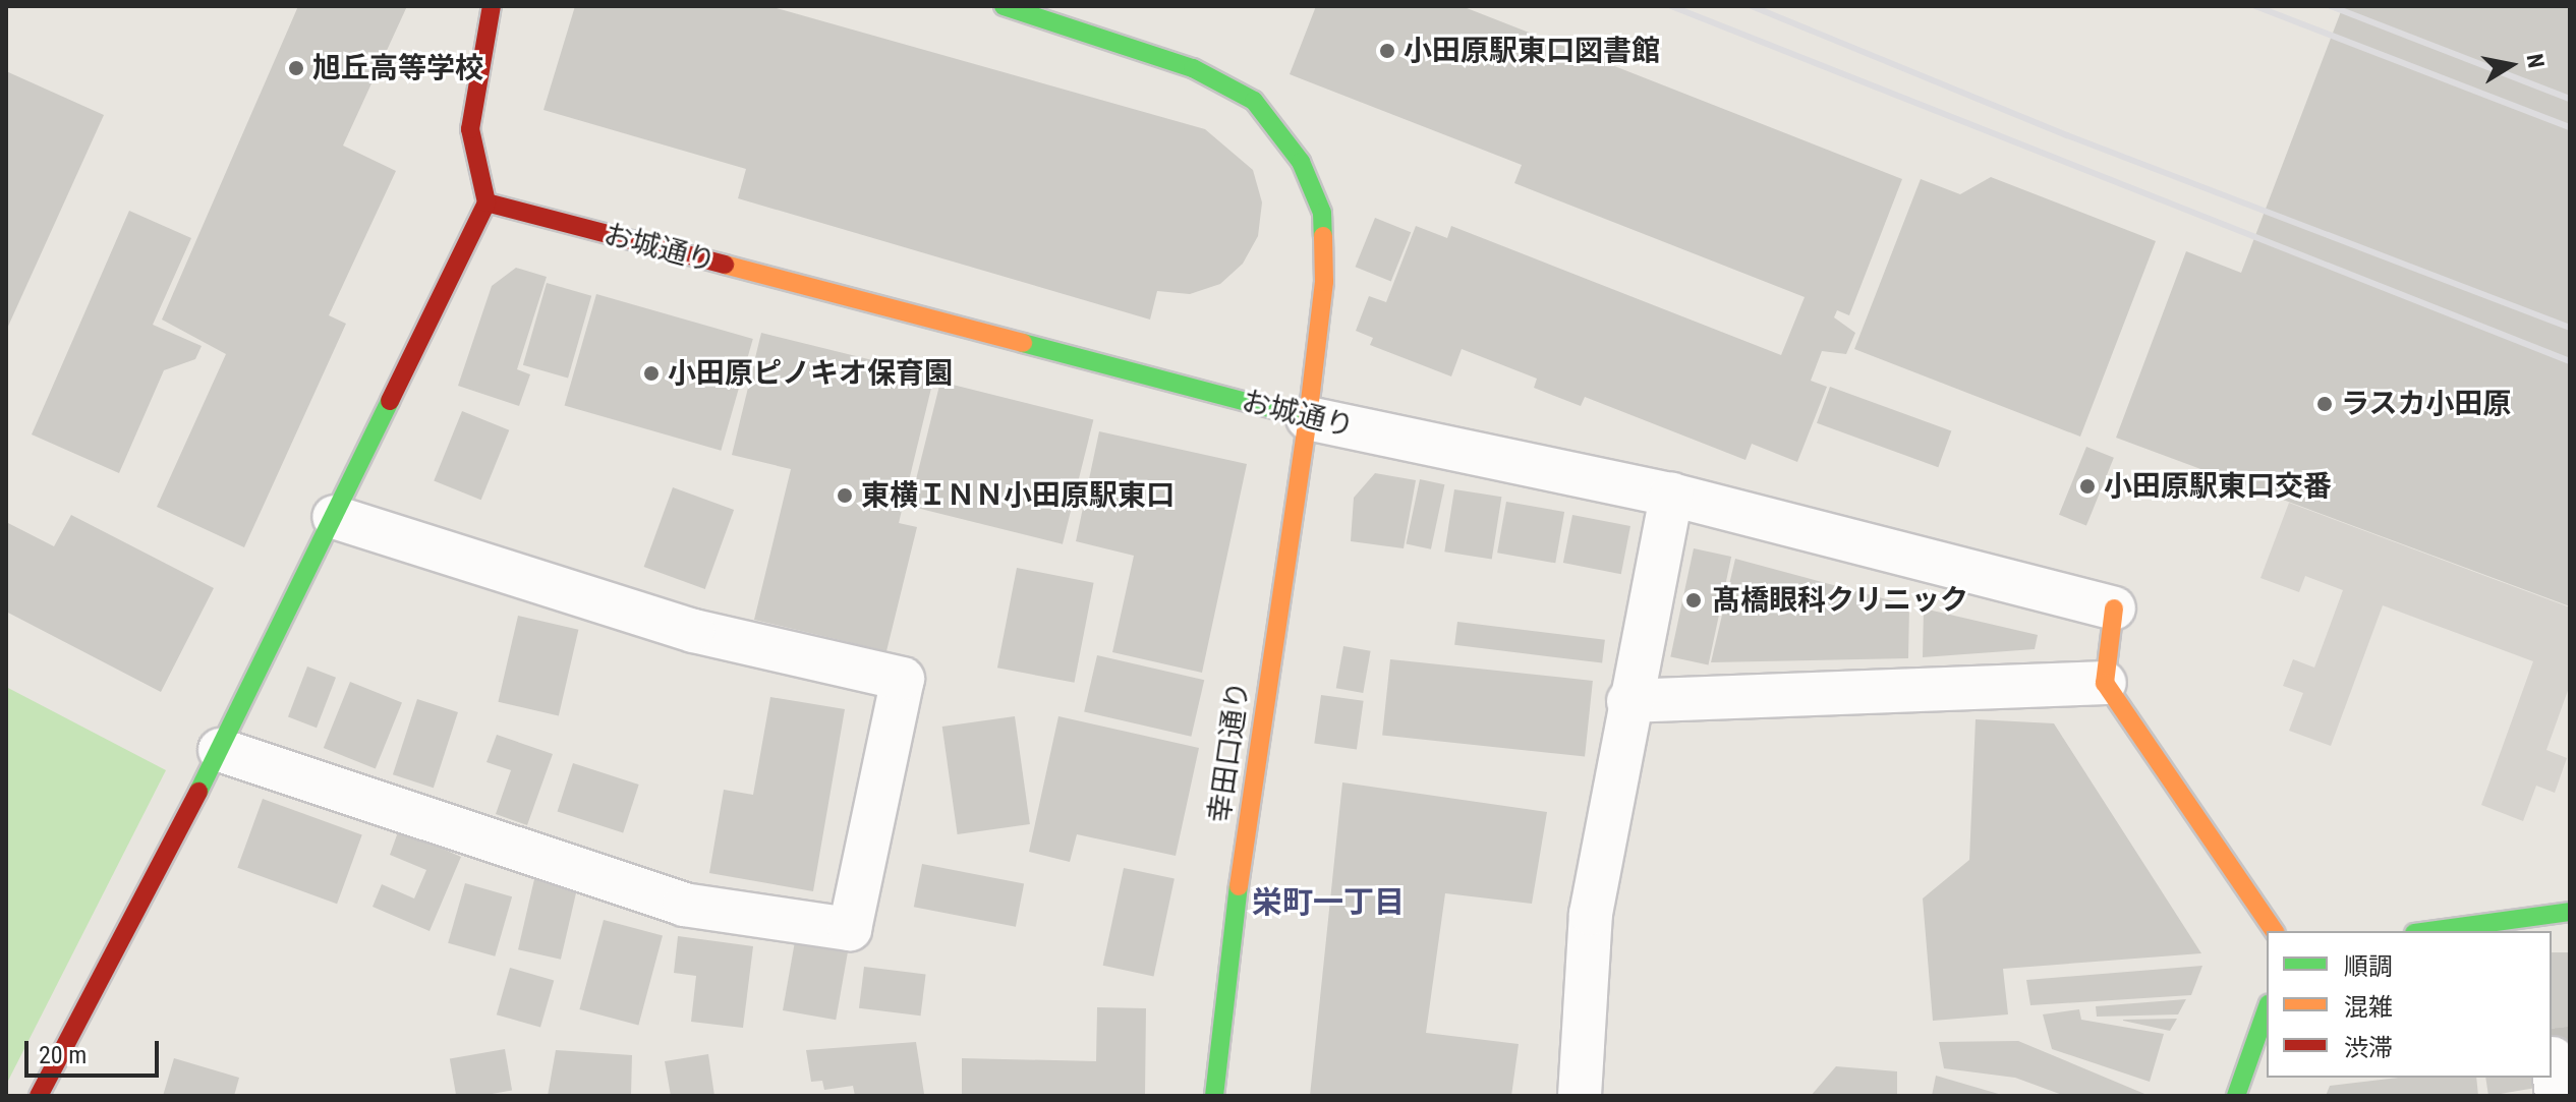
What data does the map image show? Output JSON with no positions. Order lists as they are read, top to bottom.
{
  "streets": {
    "street": ["お城通り", "幸田口通り"]
  },
  "crossings": [
    ["お城通り", "幸田口通り"]
  ],
  "districts": ["栄町一丁目"],
  "places": [
    "小田原駅東口図書館",
    "旭丘高等学校",
    "小田原ピノキオ保育園",
    "ラスカ小田原",
    "小田原駅東口交番",
    "東横ＩＮＮ小田原駅東口",
    "髙橋眼科クリニック"
  ],
  "legend": ["順調", "混雑", "渋滞"],
  "scale_bar": "20 m",
  "north": "right"
}
